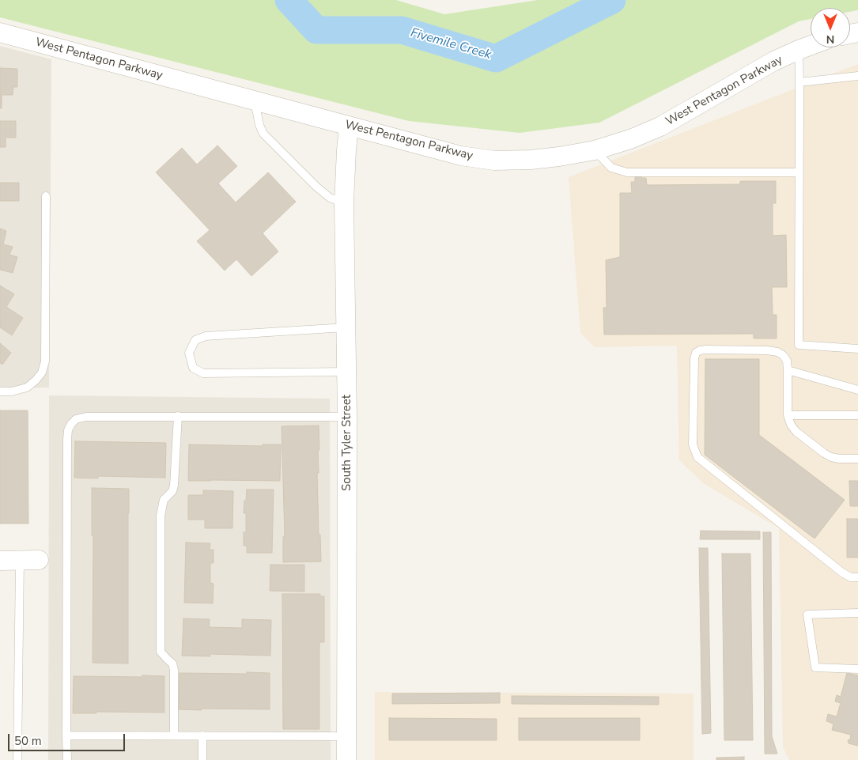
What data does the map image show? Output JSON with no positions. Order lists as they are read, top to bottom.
{
  "streets": {
    "street": ["West Pentagon Parkway", "South Tyler Street"]
  },
  "crossings": [
    ["West Pentagon Parkway", "South Tyler Street"]
  ],
  "water": ["Fivemile Creek"],
  "scale_bar": "50 m",
  "north": "bottom"
}
